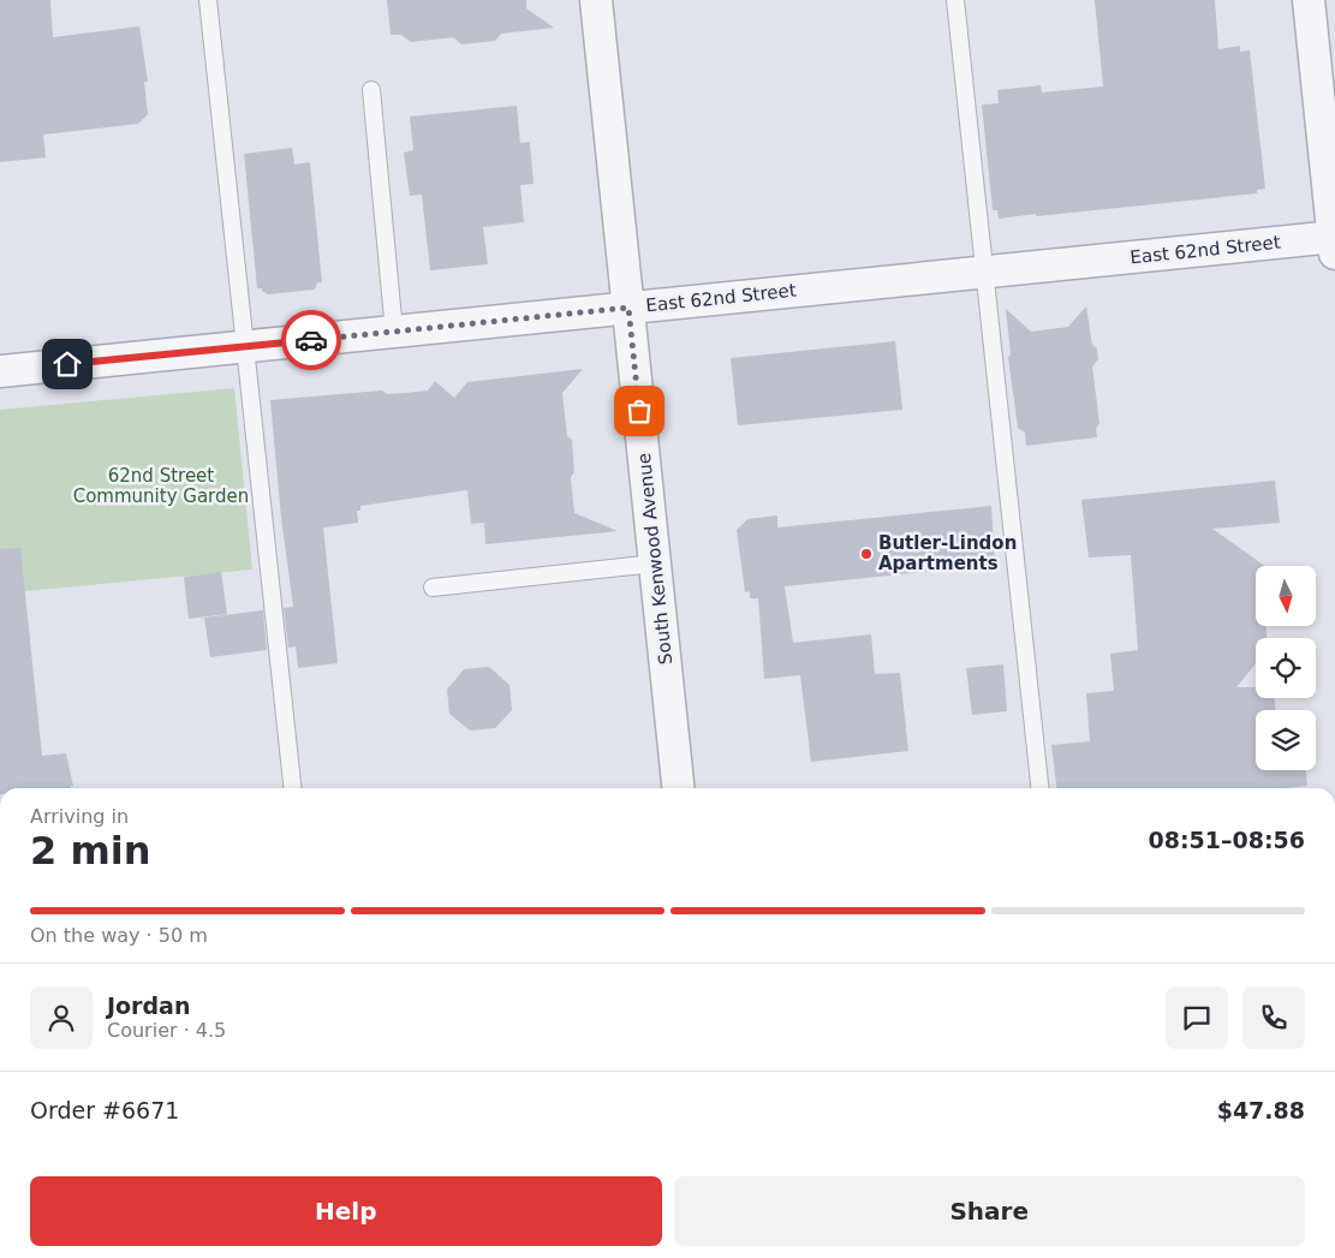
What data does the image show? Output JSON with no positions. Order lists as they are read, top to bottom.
{
  "streets": {
    "street": ["East 62nd Street", "South Kenwood Avenue"]
  },
  "crossings": [
    ["East 62nd Street", "South Kenwood Avenue"]
  ],
  "parks": ["62nd Street Community Garden"],
  "places": ["Butler-Lindon Apartments"],
  "north": "bottom",
  "page": {
    "heading": ["2 min", "Arriving in", "08:51–08:56"],
    "panel": [
      "Jordan",
      "Courier · 4.5",
      "Order #6671",
      "$47.88"
    ],
    "bar": "On the way · 50 m",
    "buttons": ["Help", "Share"]
  }
}
